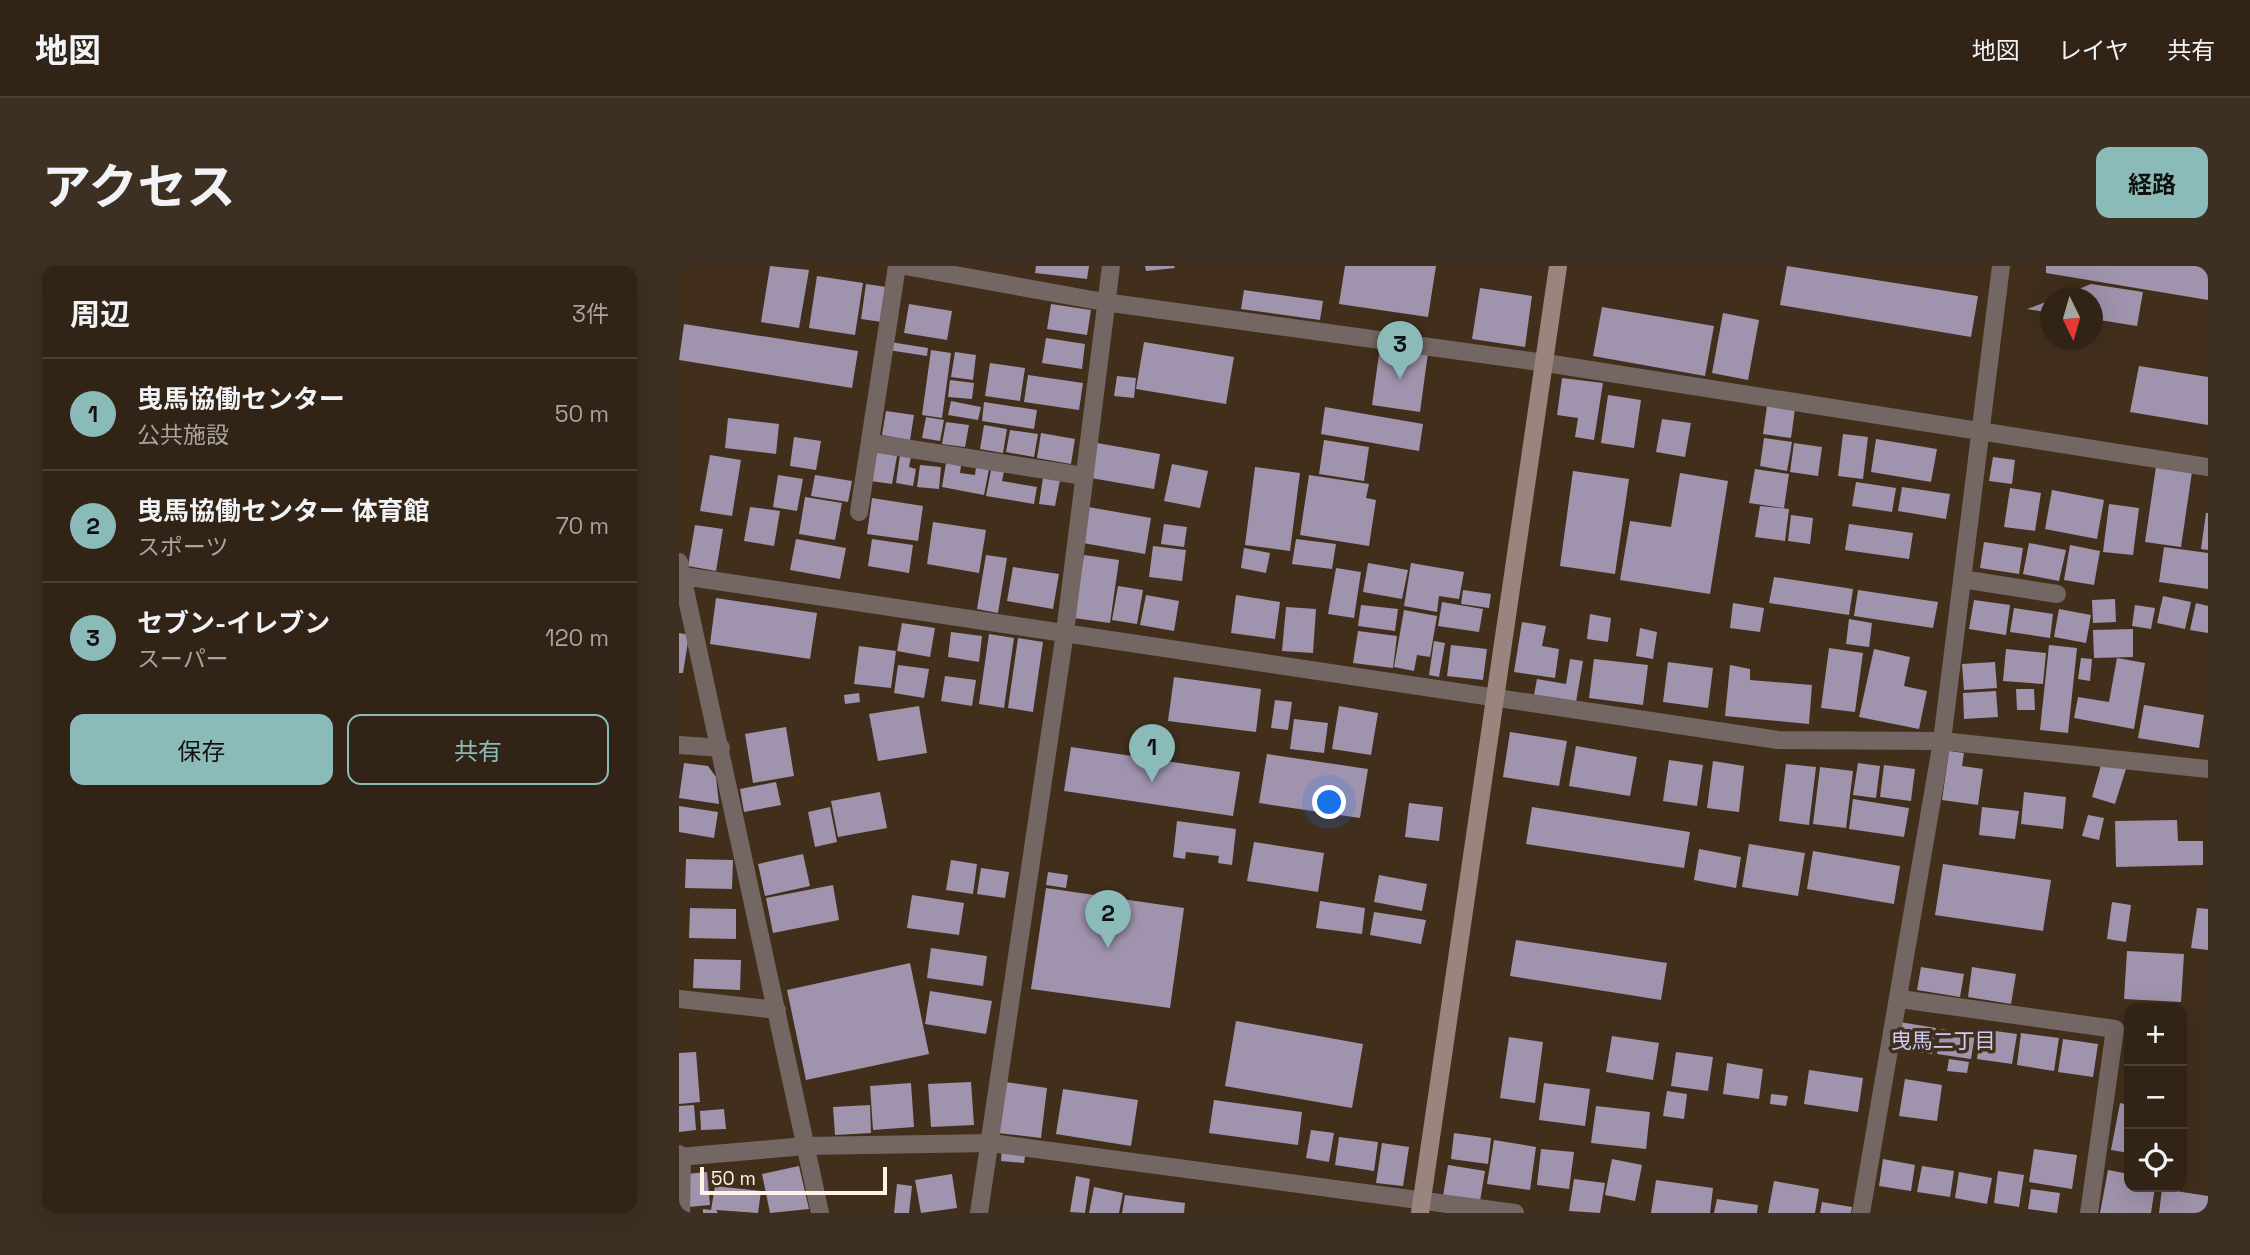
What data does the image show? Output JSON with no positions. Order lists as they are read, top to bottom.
{
  "districts": ["曳馬二丁目"],
  "scale_bar": "50 m",
  "north": "bottom",
  "page": {
    "header": "地図",
    "nav": ["地図", "レイヤ", "共有"],
    "title": "アクセス",
    "buttons": [
      "経路",
      ["保存", "共有"]
    ],
    "heading": ["周辺", "3件"],
    "pins": ["3", "1", "2"],
    "list": [
      {
        "mark": "1",
        "name": "曳馬協働センター",
        "note": "公共施設",
        "value": "50 m"
      },
      {
        "mark": "2",
        "name": "曳馬協働センター 体育館",
        "note": "スポーツ",
        "value": "70 m"
      },
      {
        "mark": "3",
        "name": "セブン-イレブン",
        "note": "スーパー",
        "value": "120 m"
      }
    ],
    "map_buttons": ["+", "−"],
    "scale": "50 m"
  }
}
